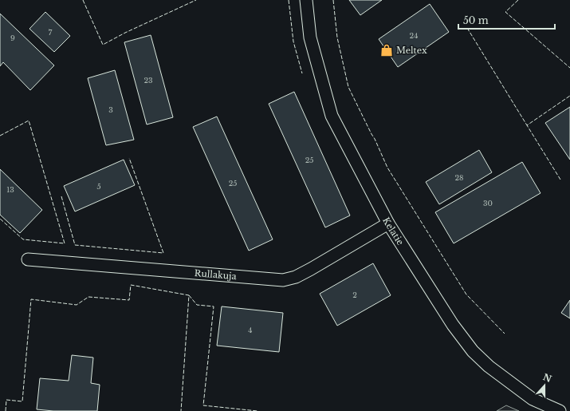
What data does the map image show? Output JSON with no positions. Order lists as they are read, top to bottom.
{
  "streets": {
    "street": ["Kelatie", "Rullakuja"]
  },
  "crossings": [
    ["Kelatie", "Rullakuja"]
  ],
  "places": {
    "shop": ["Meltex"]
  },
  "house_numbers": [
    "7",
    "24",
    "9",
    "23",
    "3",
    "25",
    "28",
    "25",
    "5",
    "13",
    "30",
    "2",
    "4"
  ],
  "scale_bar": "50 m",
  "north": "top"
}
